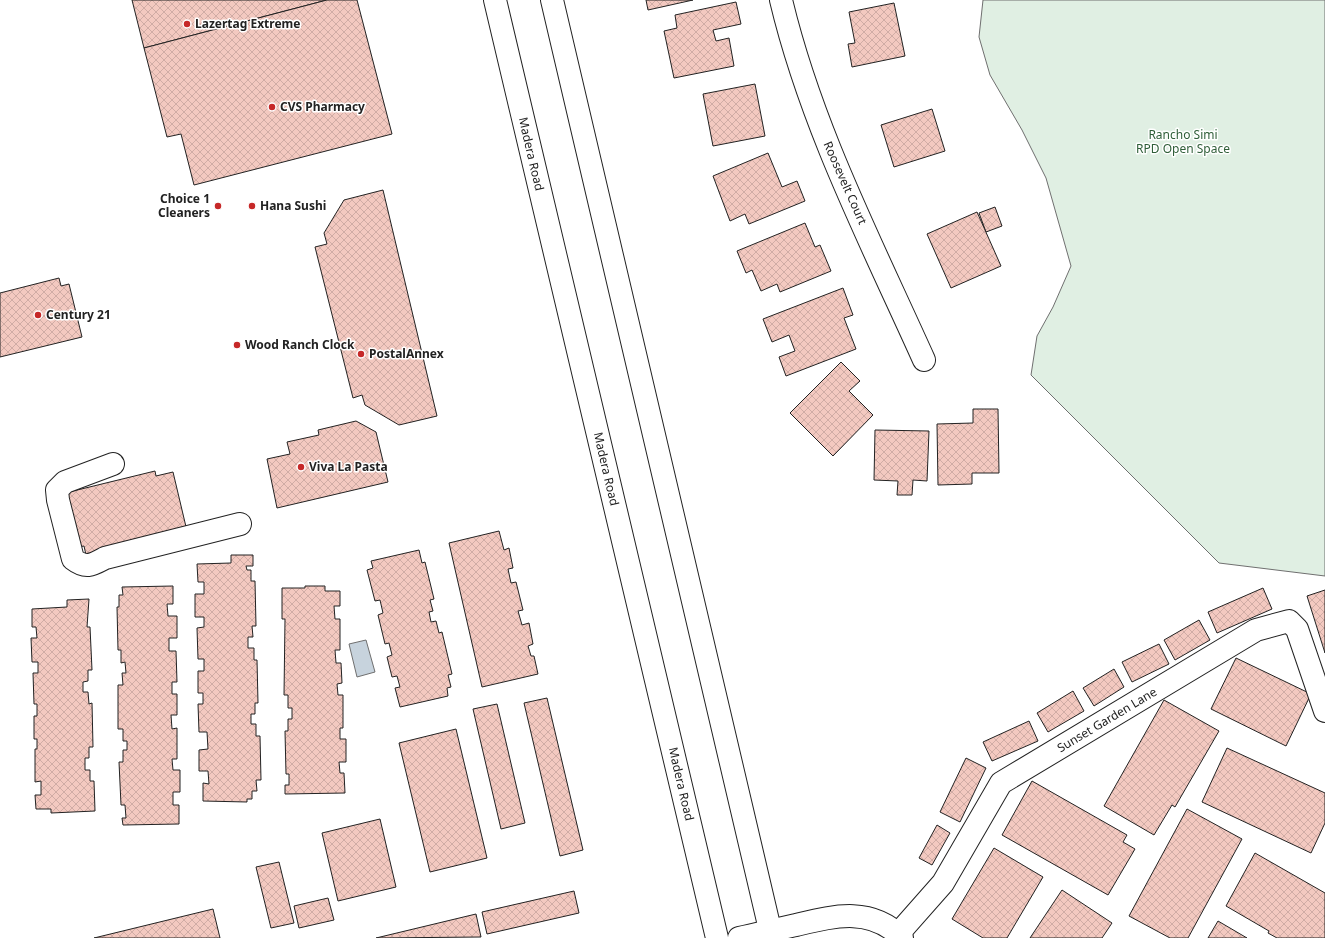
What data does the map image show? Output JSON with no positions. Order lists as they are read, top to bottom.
{
  "streets": {
    "main road": ["Madera Road", "Roosevelt Court", "Sunset Garden Lane"]
  },
  "parks": ["Rancho Simi RPD Open Space"],
  "places": [
    "Lazertag Extreme",
    "CVS Pharmacy",
    "Choice 1 Cleaners",
    "Hana Sushi",
    "Century 21",
    "Wood Ranch Clock",
    "PostalAnnex",
    "Viva La Pasta"
  ]
}
